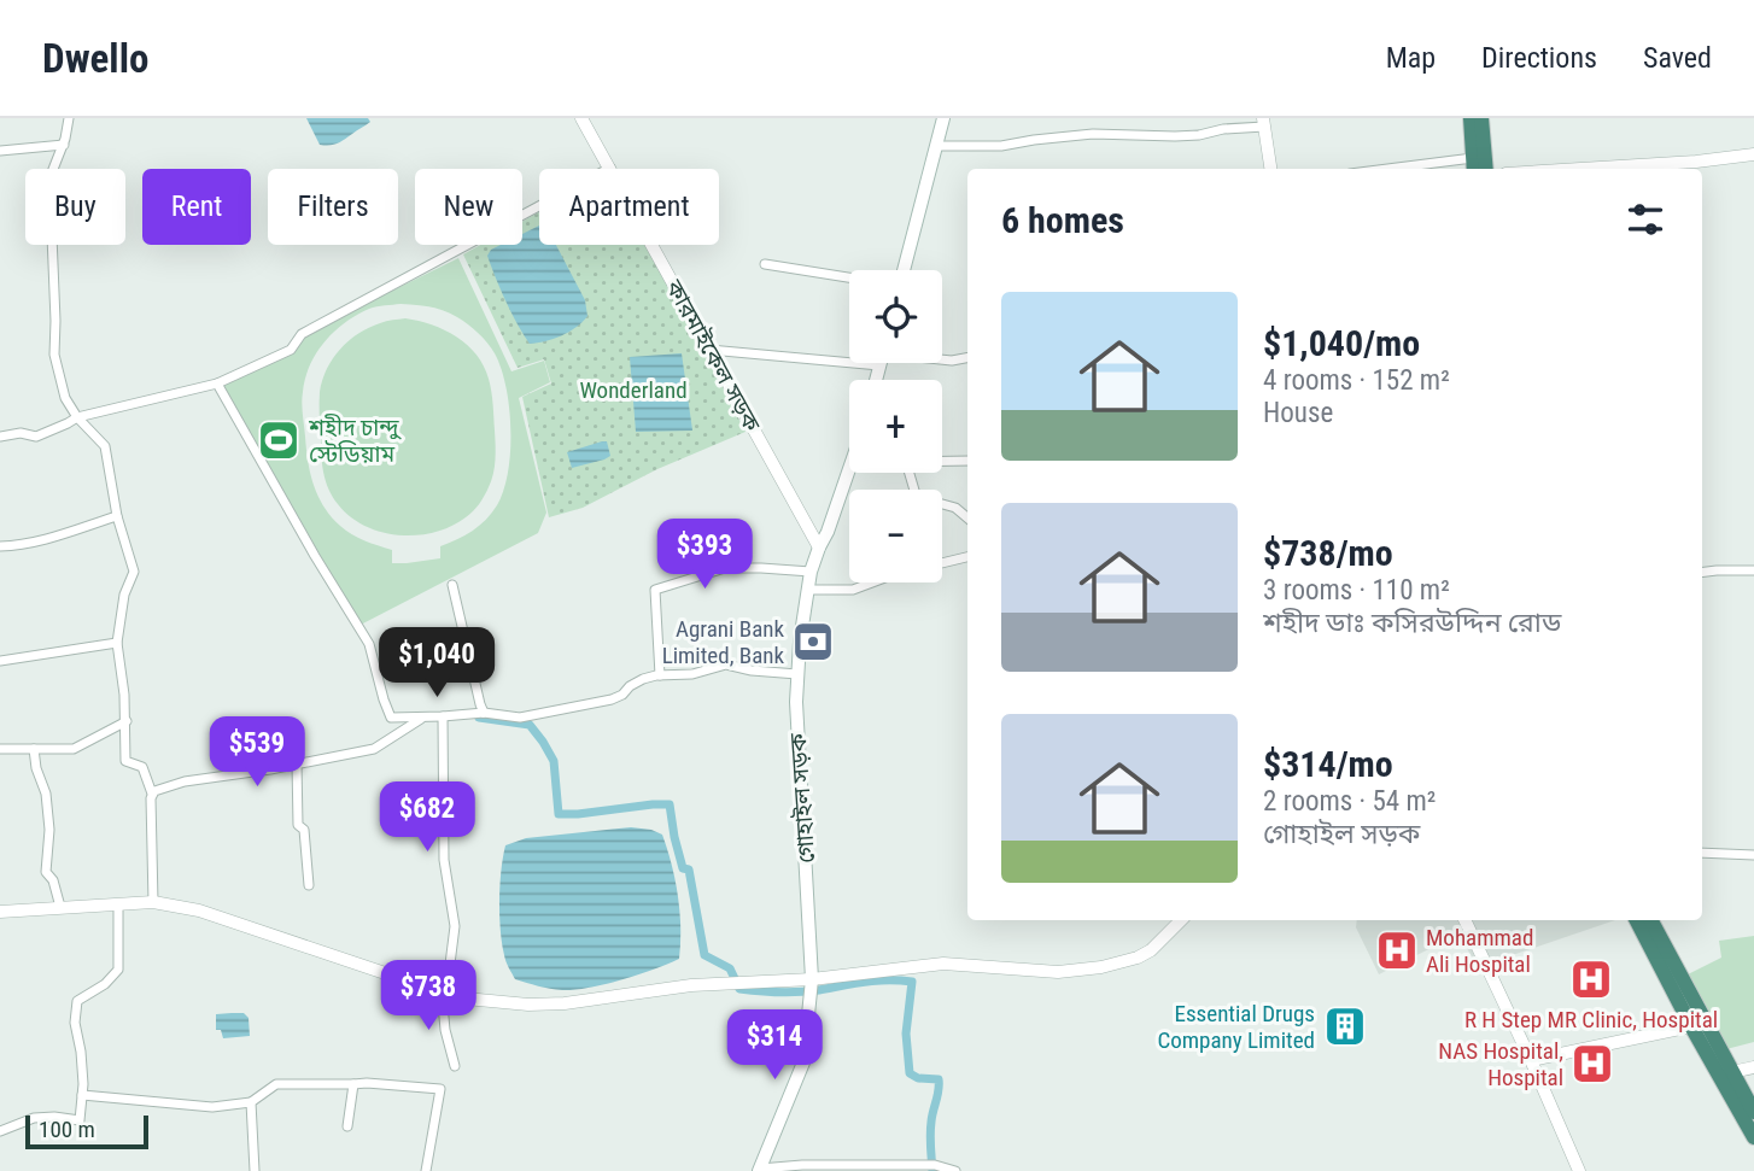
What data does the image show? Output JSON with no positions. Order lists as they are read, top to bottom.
{
  "streets": {
    "main road": ["গোহাইল সড়ক"],
    "street": ["কারমাইকেল সড়ক"]
  },
  "crossings": [
    ["কারমাইকেল সড়ক", "গোহাইল সড়ক"]
  ],
  "parks": ["Wonderland"],
  "places": {
    "sports": ["শহীদ চান্দু স্টেডিয়াম"],
    "bank": ["Agrani Bank Limited, Bank"],
    "hospital": ["Mohammad Ali Hospital", "R H Step MR Clinic, Hospital", "NAS Hospital, Hospital"],
    "building": ["Essential Drugs Company Limited"]
  },
  "scale_bar": "100 m",
  "page": {
    "header": "Dwello",
    "nav": ["Map", "Directions", "Saved"],
    "chip": [
      "Buy",
      "Rent",
      "Filters",
      "New",
      "Apartment"
    ],
    "heading": "6 homes",
    "map_buttons": ["+", "−"],
    "list": [
      {
        "name": "$1,040/mo",
        "note": "4 rooms · 152 m² · House"
      },
      {
        "name": "$738/mo",
        "note": "3 rooms · 110 m² · শহীদ ডাঃ কসিরউদ্দিন রোড"
      },
      {
        "name": "$314/mo",
        "note": "2 rooms · 54 m² · গোহাইল সড়ক"
      }
    ],
    "price": [
      "$393",
      "$1,040",
      "$539",
      "$682",
      "$738",
      "$314"
    ],
    "scale": "100 m"
  }
}
